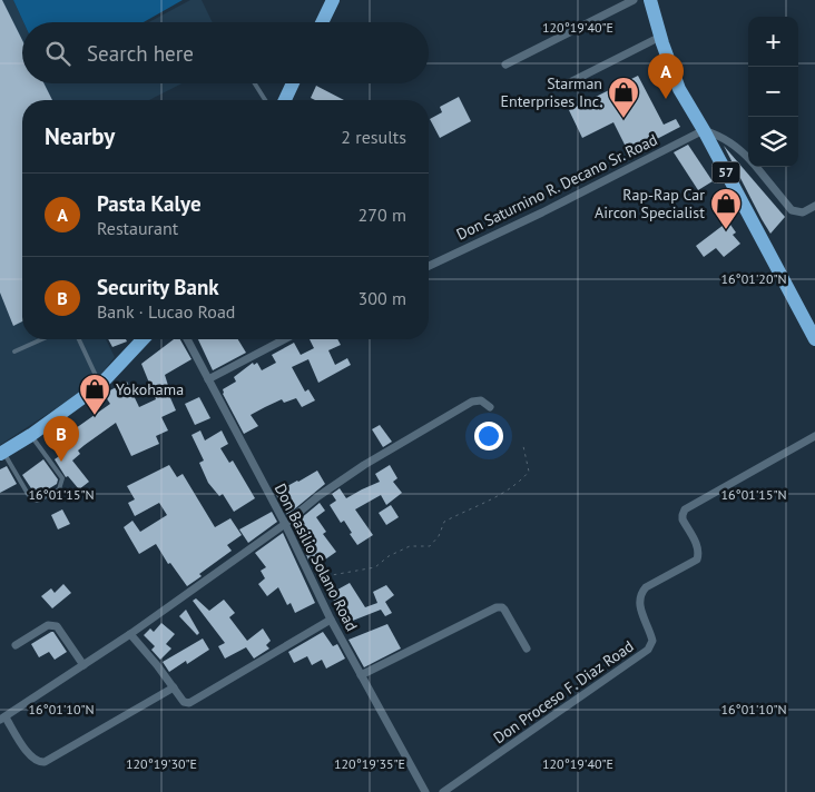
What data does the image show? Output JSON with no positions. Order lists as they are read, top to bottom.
{
  "streets": {
    "highway": ["57"],
    "street": ["Don Saturnino R. Decano Sr. Road", "Don Basilio Solano Road", "Don Proceso F. Diaz Road"]
  },
  "crossings": [
    ["57", "Don Saturnino R. Decano Sr. Road"]
  ],
  "places": {
    "shop": ["Starman Enterprises Inc.", "Rap-Rap Car Aircon Specialist", "Yokohama"]
  },
  "page": {
    "map_buttons": ["+", "−"],
    "search": "Search here",
    "pins": ["A", "B"],
    "heading": ["Nearby", "2 results"],
    "list": [
      {
        "mark": "A",
        "name": "Pasta Kalye",
        "note": "Restaurant",
        "value": "270 m"
      },
      {
        "mark": "B",
        "name": "Security Bank",
        "note": "Bank · Lucao Road",
        "value": "300 m"
      }
    ]
  },
  "coordinates": [
    "120°19'40\"E",
    "16°01'20\"N",
    "16°01'15\"N",
    "16°01'10\"N",
    "120°19'30\"E",
    "120°19'35\"E"
  ]
}
